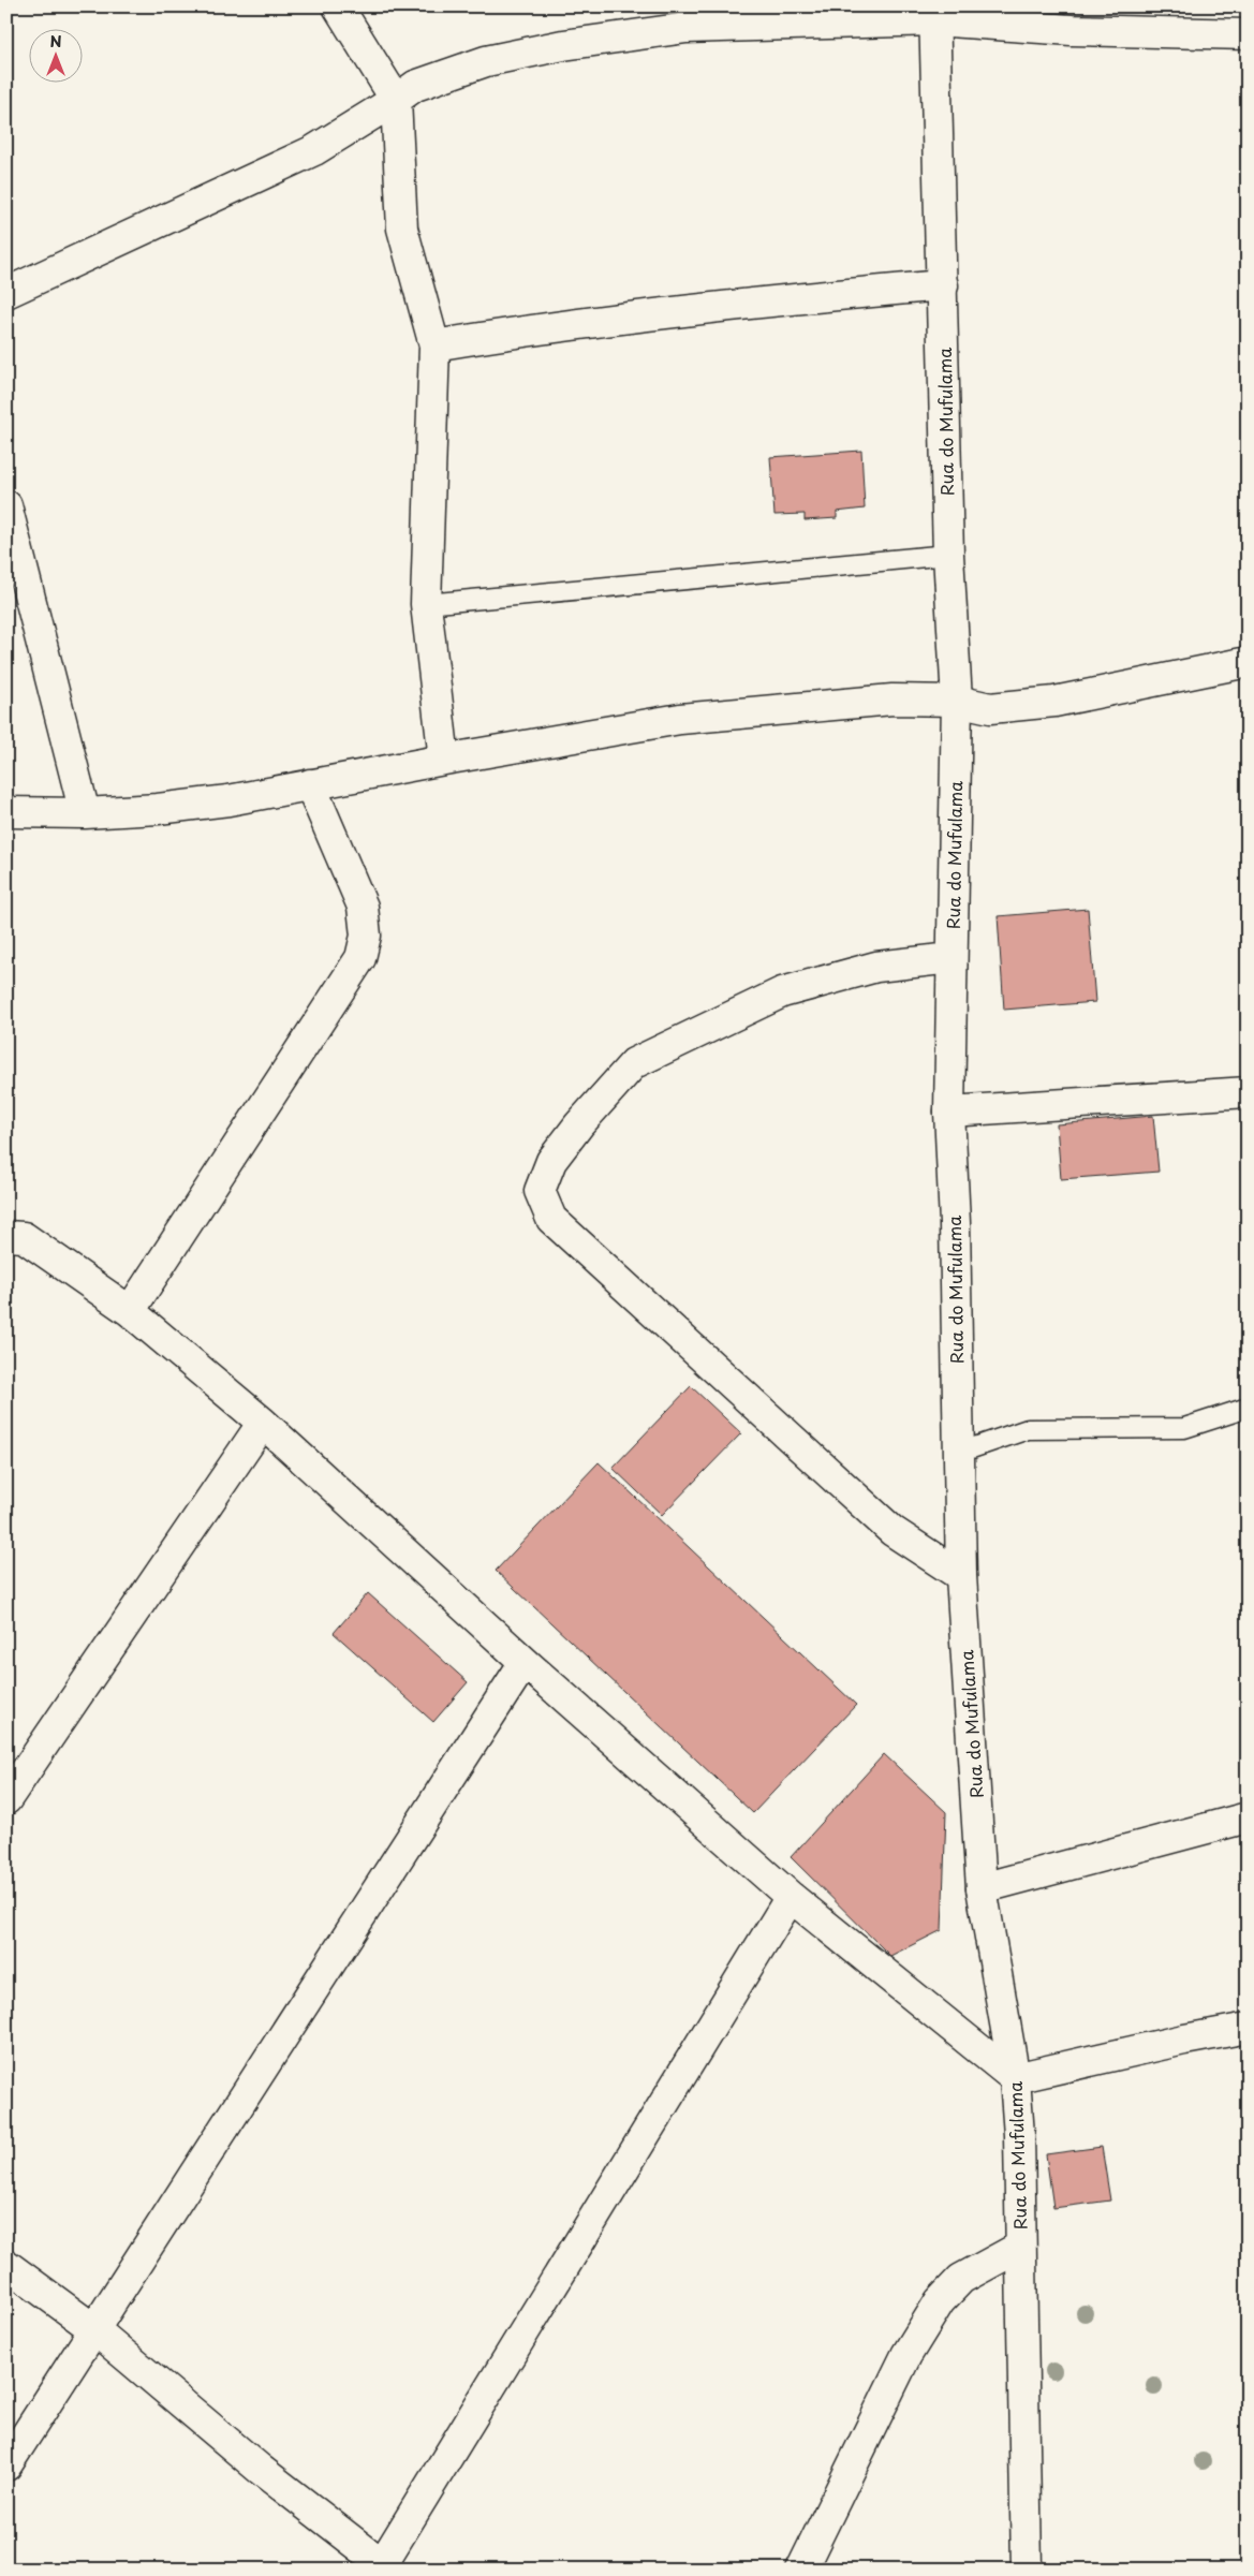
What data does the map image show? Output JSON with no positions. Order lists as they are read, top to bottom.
{
  "streets": {
    "street": ["Rua do Mufulama"]
  },
  "north": "top"
}
